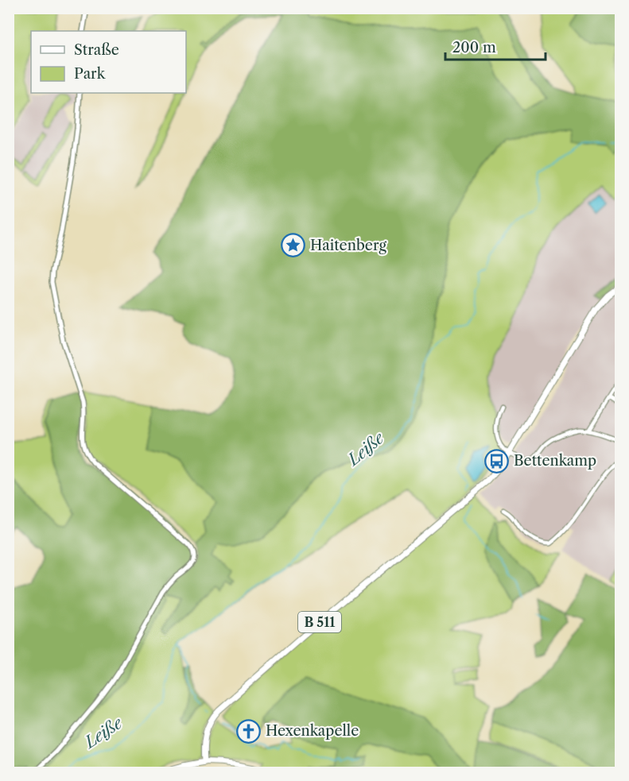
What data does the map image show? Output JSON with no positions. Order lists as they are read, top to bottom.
{
  "streets": {
    "main road": ["B 511"]
  },
  "water": ["Leiße"],
  "places": {
    "place": ["Haitenberg"],
    "bus stop": ["Bettenkamp"],
    "church": ["Hexenkapelle"]
  },
  "legend": ["Straße", "Park"],
  "scale_bar": "200 m"
}
